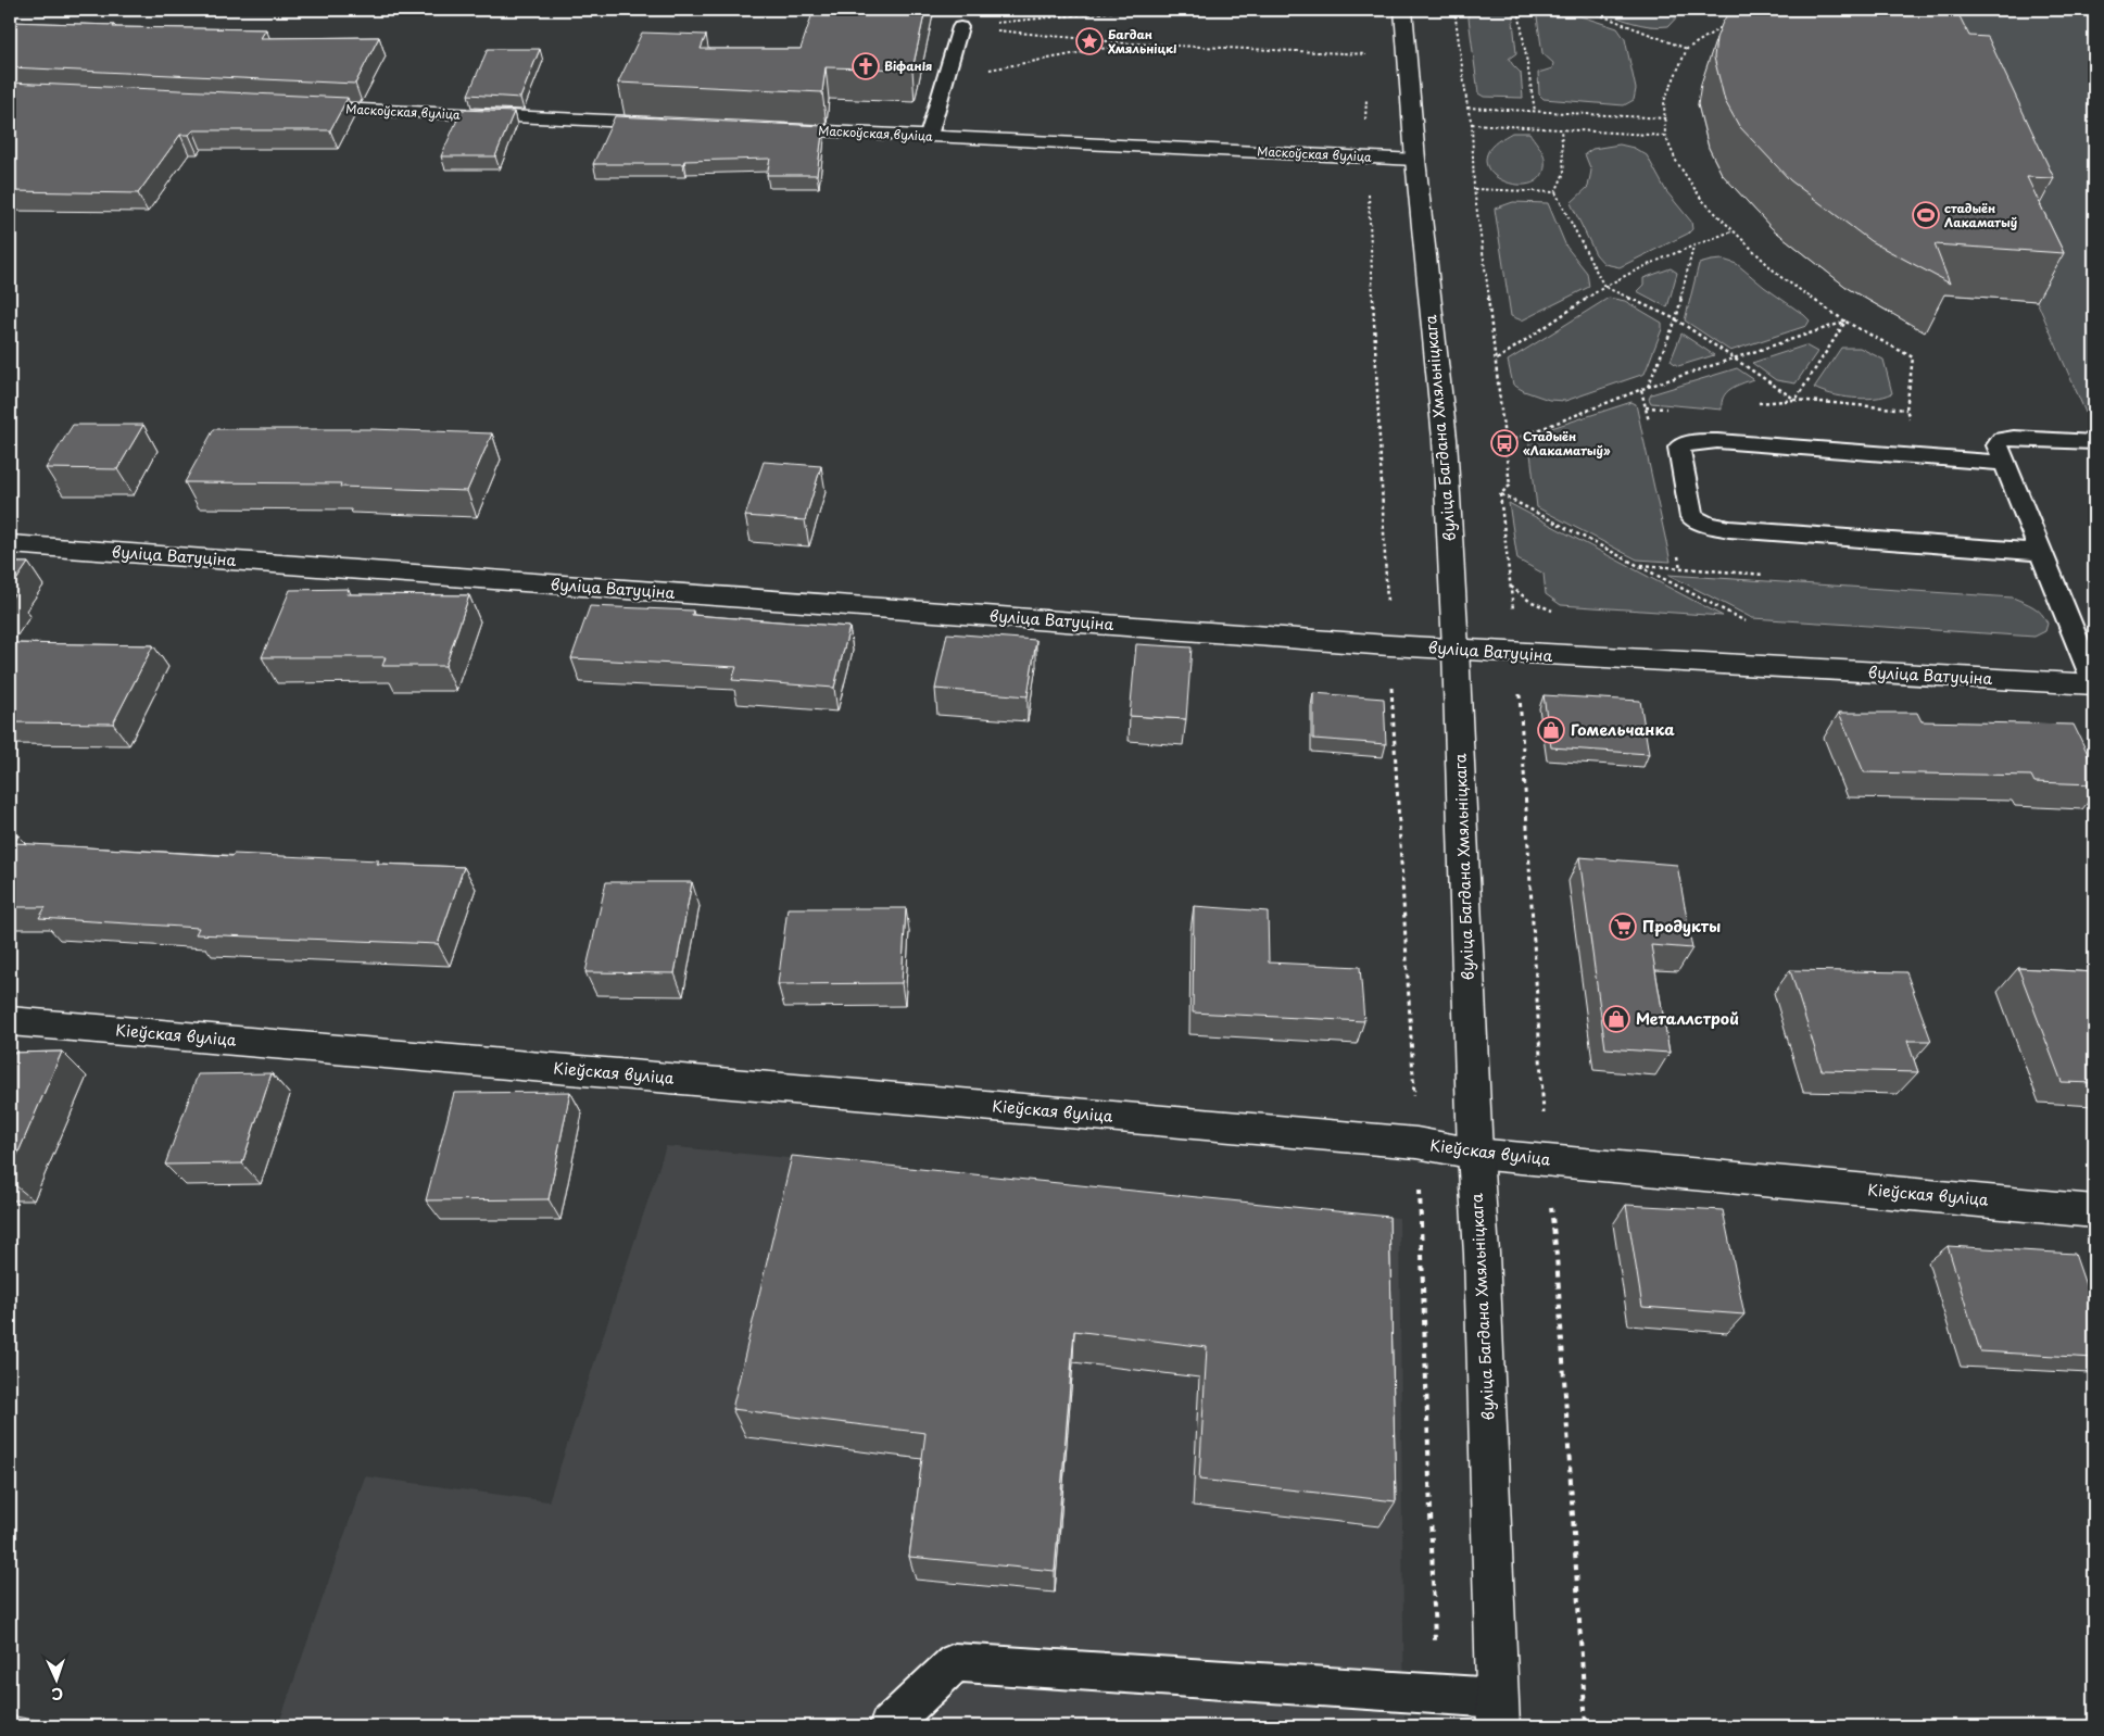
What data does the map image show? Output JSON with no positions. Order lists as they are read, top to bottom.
{
  "streets": {
    "street": [
      "Маскоўская вуліца",
      "вуліца Багдана Хмяльніцкага",
      "вуліца Ватуціна",
      "Кіеўская вуліца"
    ]
  },
  "crossings": [
    ["Маскоўская вуліца", "вуліца Багдана Хмяльніцкага"],
    ["вуліца Багдана Хмяльніцкага", "вуліца Ватуціна"],
    ["вуліца Багдана Хмяльніцкага", "Кіеўская вуліца"]
  ],
  "places": {
    "place": ["Багдан Хмяльніцкі"],
    "church": ["Віфанія"],
    "sports": ["стадыён Лакаматыў"],
    "bus stop": ["Стадыён «Лакаматыў»"],
    "shop": ["Гомельчанка", "Металлстрой"],
    "supermarket": ["Продукты"]
  },
  "north": "bottom"
}
